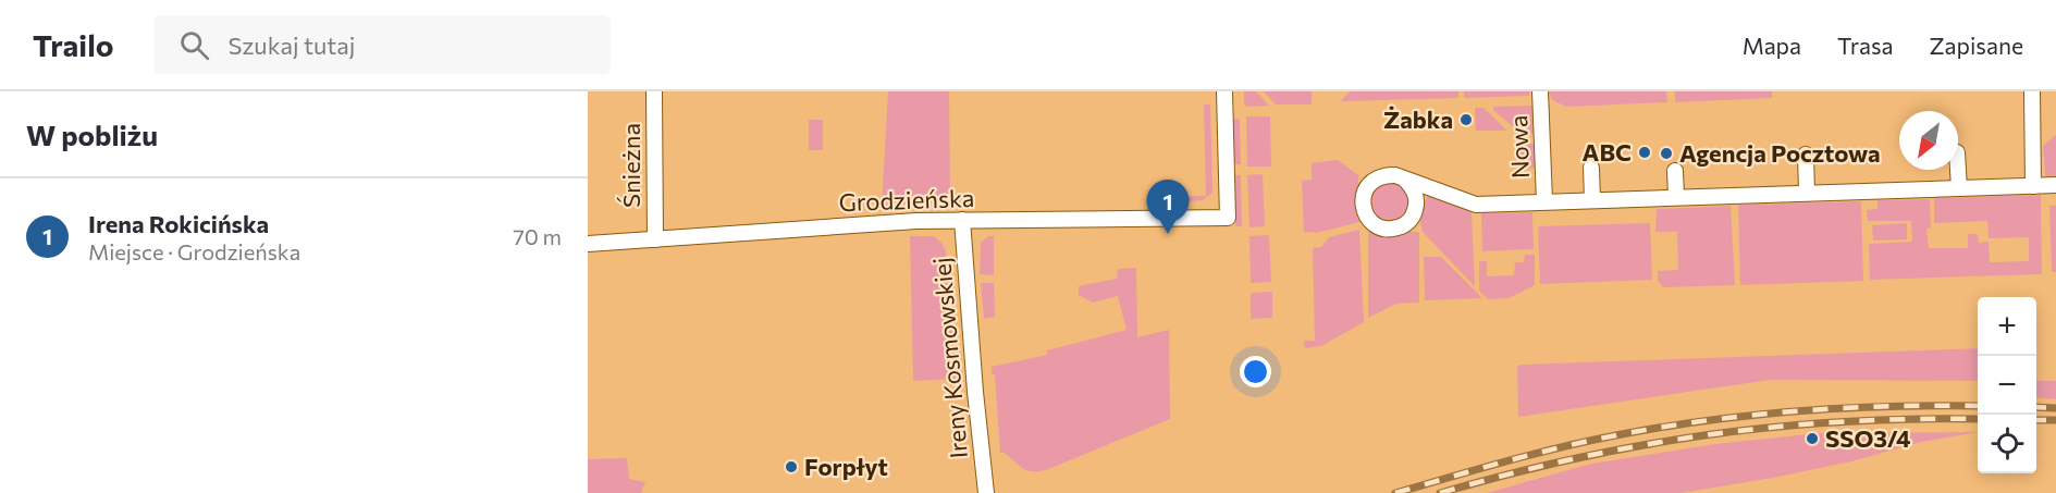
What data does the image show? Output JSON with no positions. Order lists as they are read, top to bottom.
{
  "streets": {
    "street": [
      "Nowa",
      "Śnieżna",
      "Grodzieńska",
      "Ireny Kosmowskiej"
    ]
  },
  "crossings": [
    ["Śnieżna", "Grodzieńska"],
    ["Grodzieńska", "Ireny Kosmowskiej"]
  ],
  "places": [
    "Żabka",
    "ABC",
    "Agencja Pocztowa",
    "SSO3/4",
    "Forpłyt"
  ],
  "north": "bottom left",
  "page": {
    "header": "Trailo",
    "search": "Szukaj tutaj",
    "nav": ["Mapa", "Trasa", "Zapisane"],
    "heading": "W pobliżu",
    "list": [
      {
        "mark": "1",
        "name": "Irena Rokicińska",
        "note": "Miejsce · Grodzieńska",
        "value": "70 m"
      }
    ],
    "pins": "1",
    "map_buttons": ["+", "−"]
  }
}
